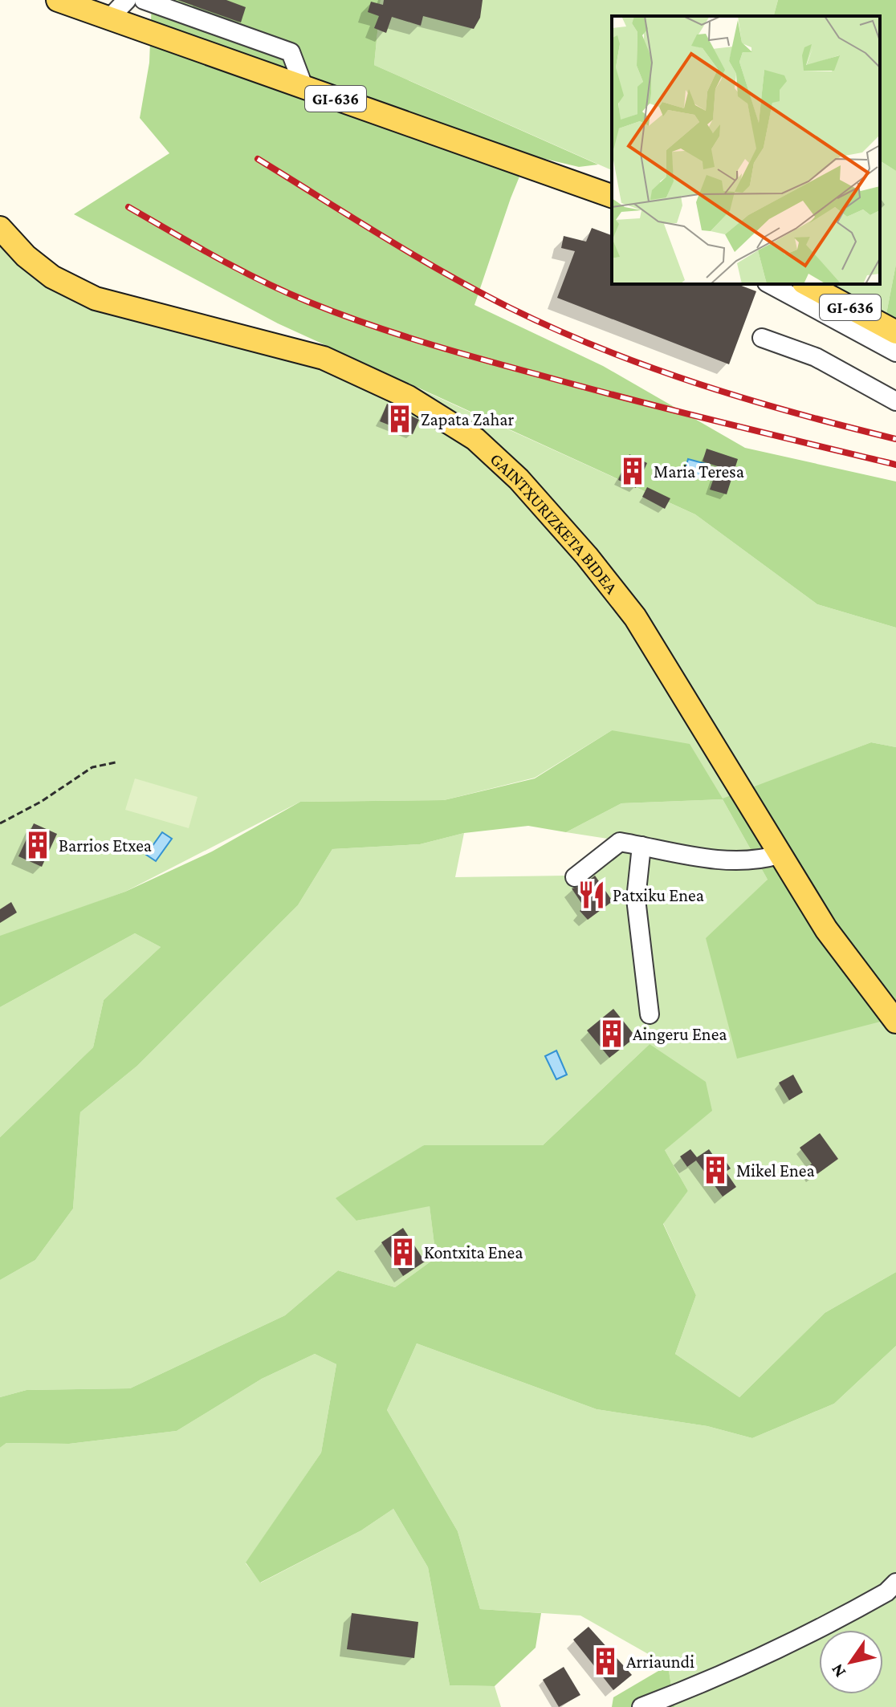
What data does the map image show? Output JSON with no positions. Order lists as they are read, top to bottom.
{
  "streets": {
    "main road": ["GI-636", "GAINTXURIZKETA BIDEA"]
  },
  "places": {
    "building": [
      "Zapata Zahar",
      "Maria Teresa",
      "Barrios Etxea",
      "Aingeru Enea",
      "Mikel Enea",
      "Kontxita Enea",
      "Arriaundi"
    ],
    "restaurant": ["Patxiku Enea"]
  },
  "north": "bottom left"
}
